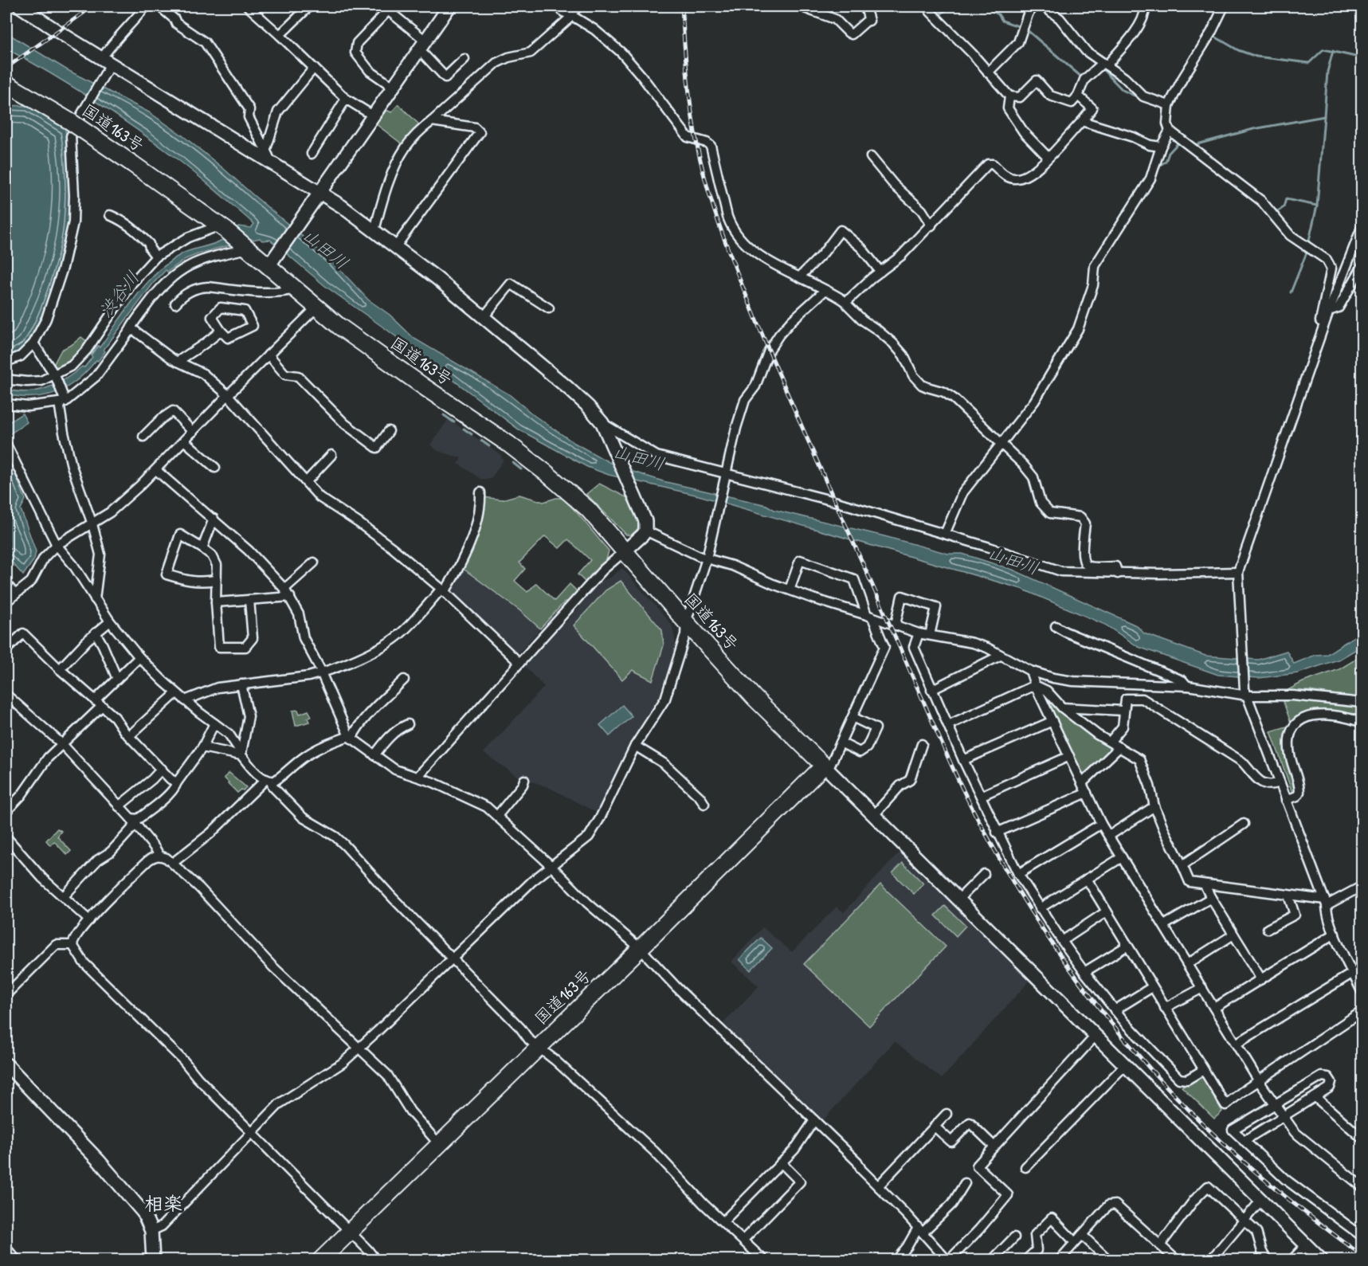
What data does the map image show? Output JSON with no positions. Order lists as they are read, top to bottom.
{
  "streets": {
    "highway": ["国道163号"]
  },
  "districts": ["相楽"],
  "water": ["山田川", "渋谷川"]
}
